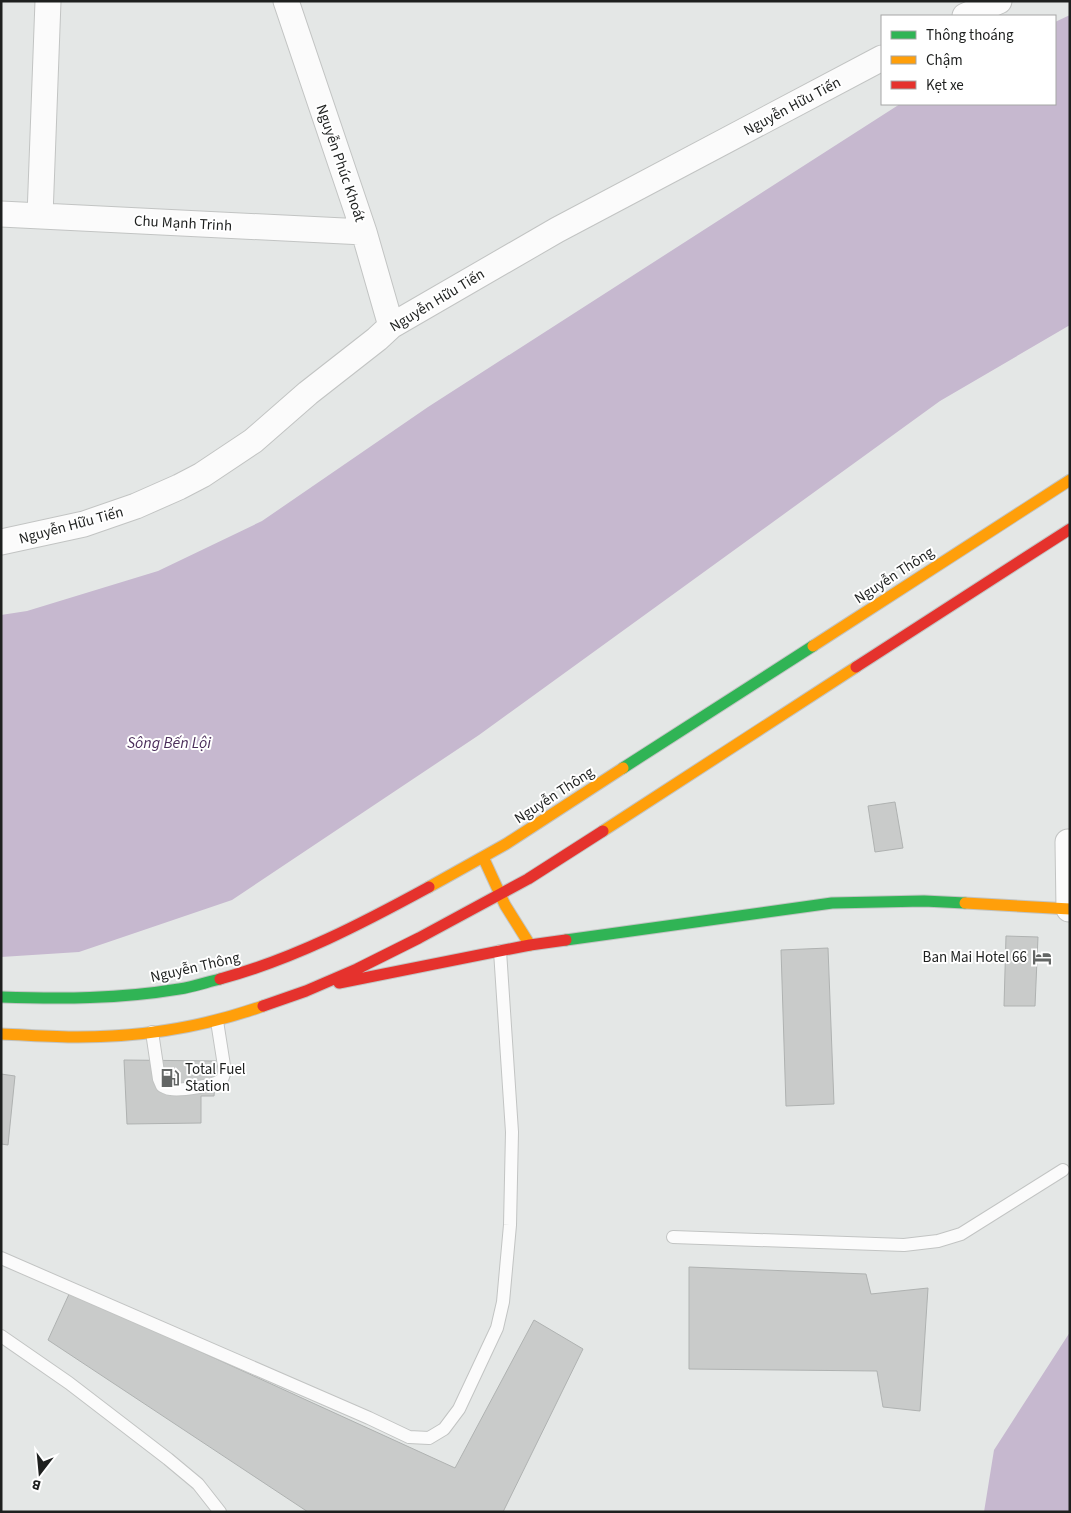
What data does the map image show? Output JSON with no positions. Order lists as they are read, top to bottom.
{
  "streets": {
    "main road": ["Nguyễn Thông"],
    "street": ["Nguyễn Hữu Tiến", "Nguyễn Phúc Khoát", "Chu Mạnh Trinh"]
  },
  "crossings": [
    ["Nguyễn Hữu Tiến", "Nguyễn Phúc Khoát"],
    ["Nguyễn Phúc Khoát", "Chu Mạnh Trinh"]
  ],
  "water": ["Sông Bến Lội"],
  "places": {
    "hotel": ["Ban Mai Hotel 66"],
    "fuel station": ["Total Fuel Station"]
  },
  "legend": ["Thông thoáng", "Chậm", "Kẹt xe"],
  "north": "bottom"
}
